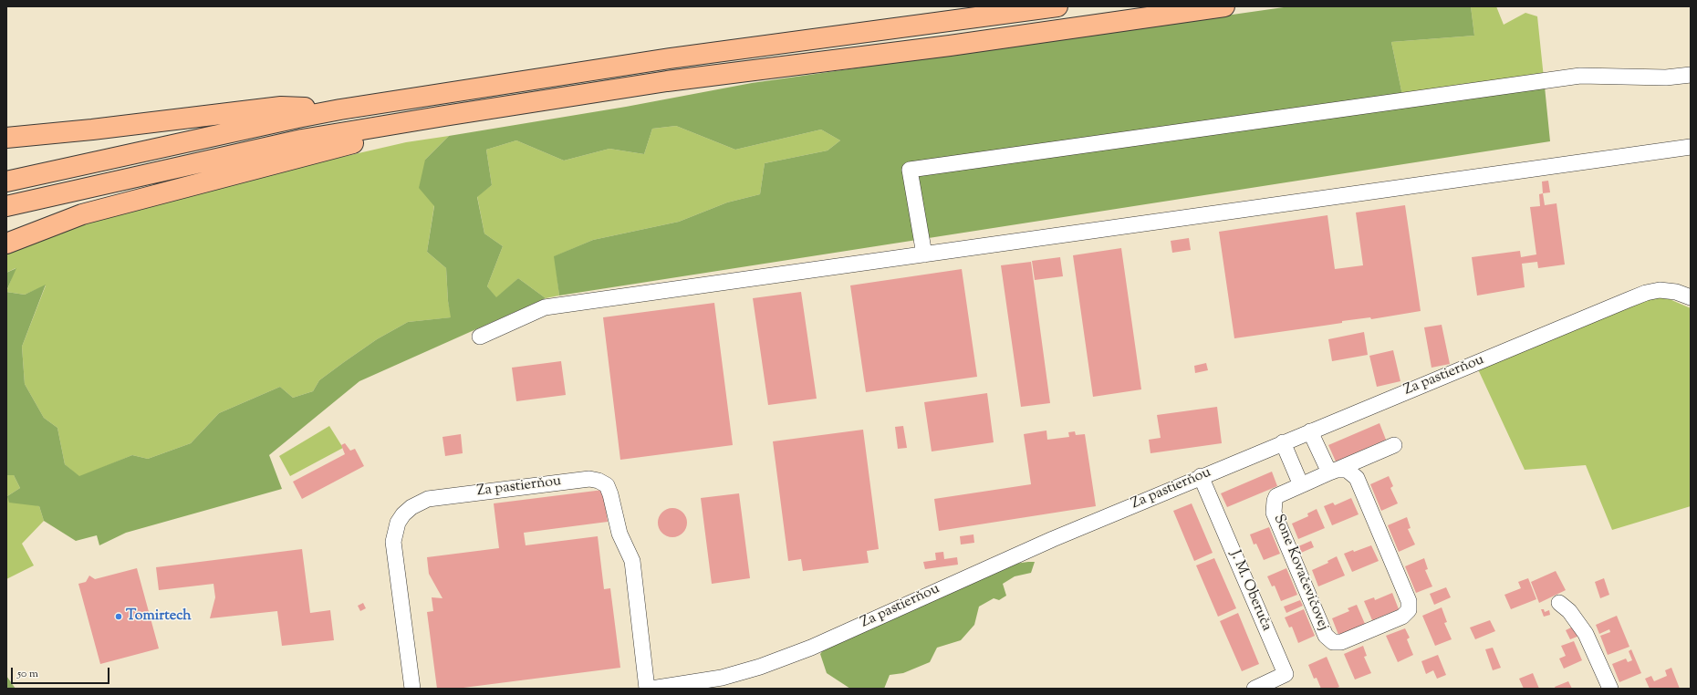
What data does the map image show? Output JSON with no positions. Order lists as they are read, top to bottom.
{
  "streets": {
    "street": ["Za pastierňou", "Sone Kovačevičovej", "J. M. Oberuča"]
  },
  "crossings": [
    ["Za pastierňou", "J. M. Oberuča"]
  ],
  "places": ["Tomirtech"],
  "scale_bar": "50 m"
}
